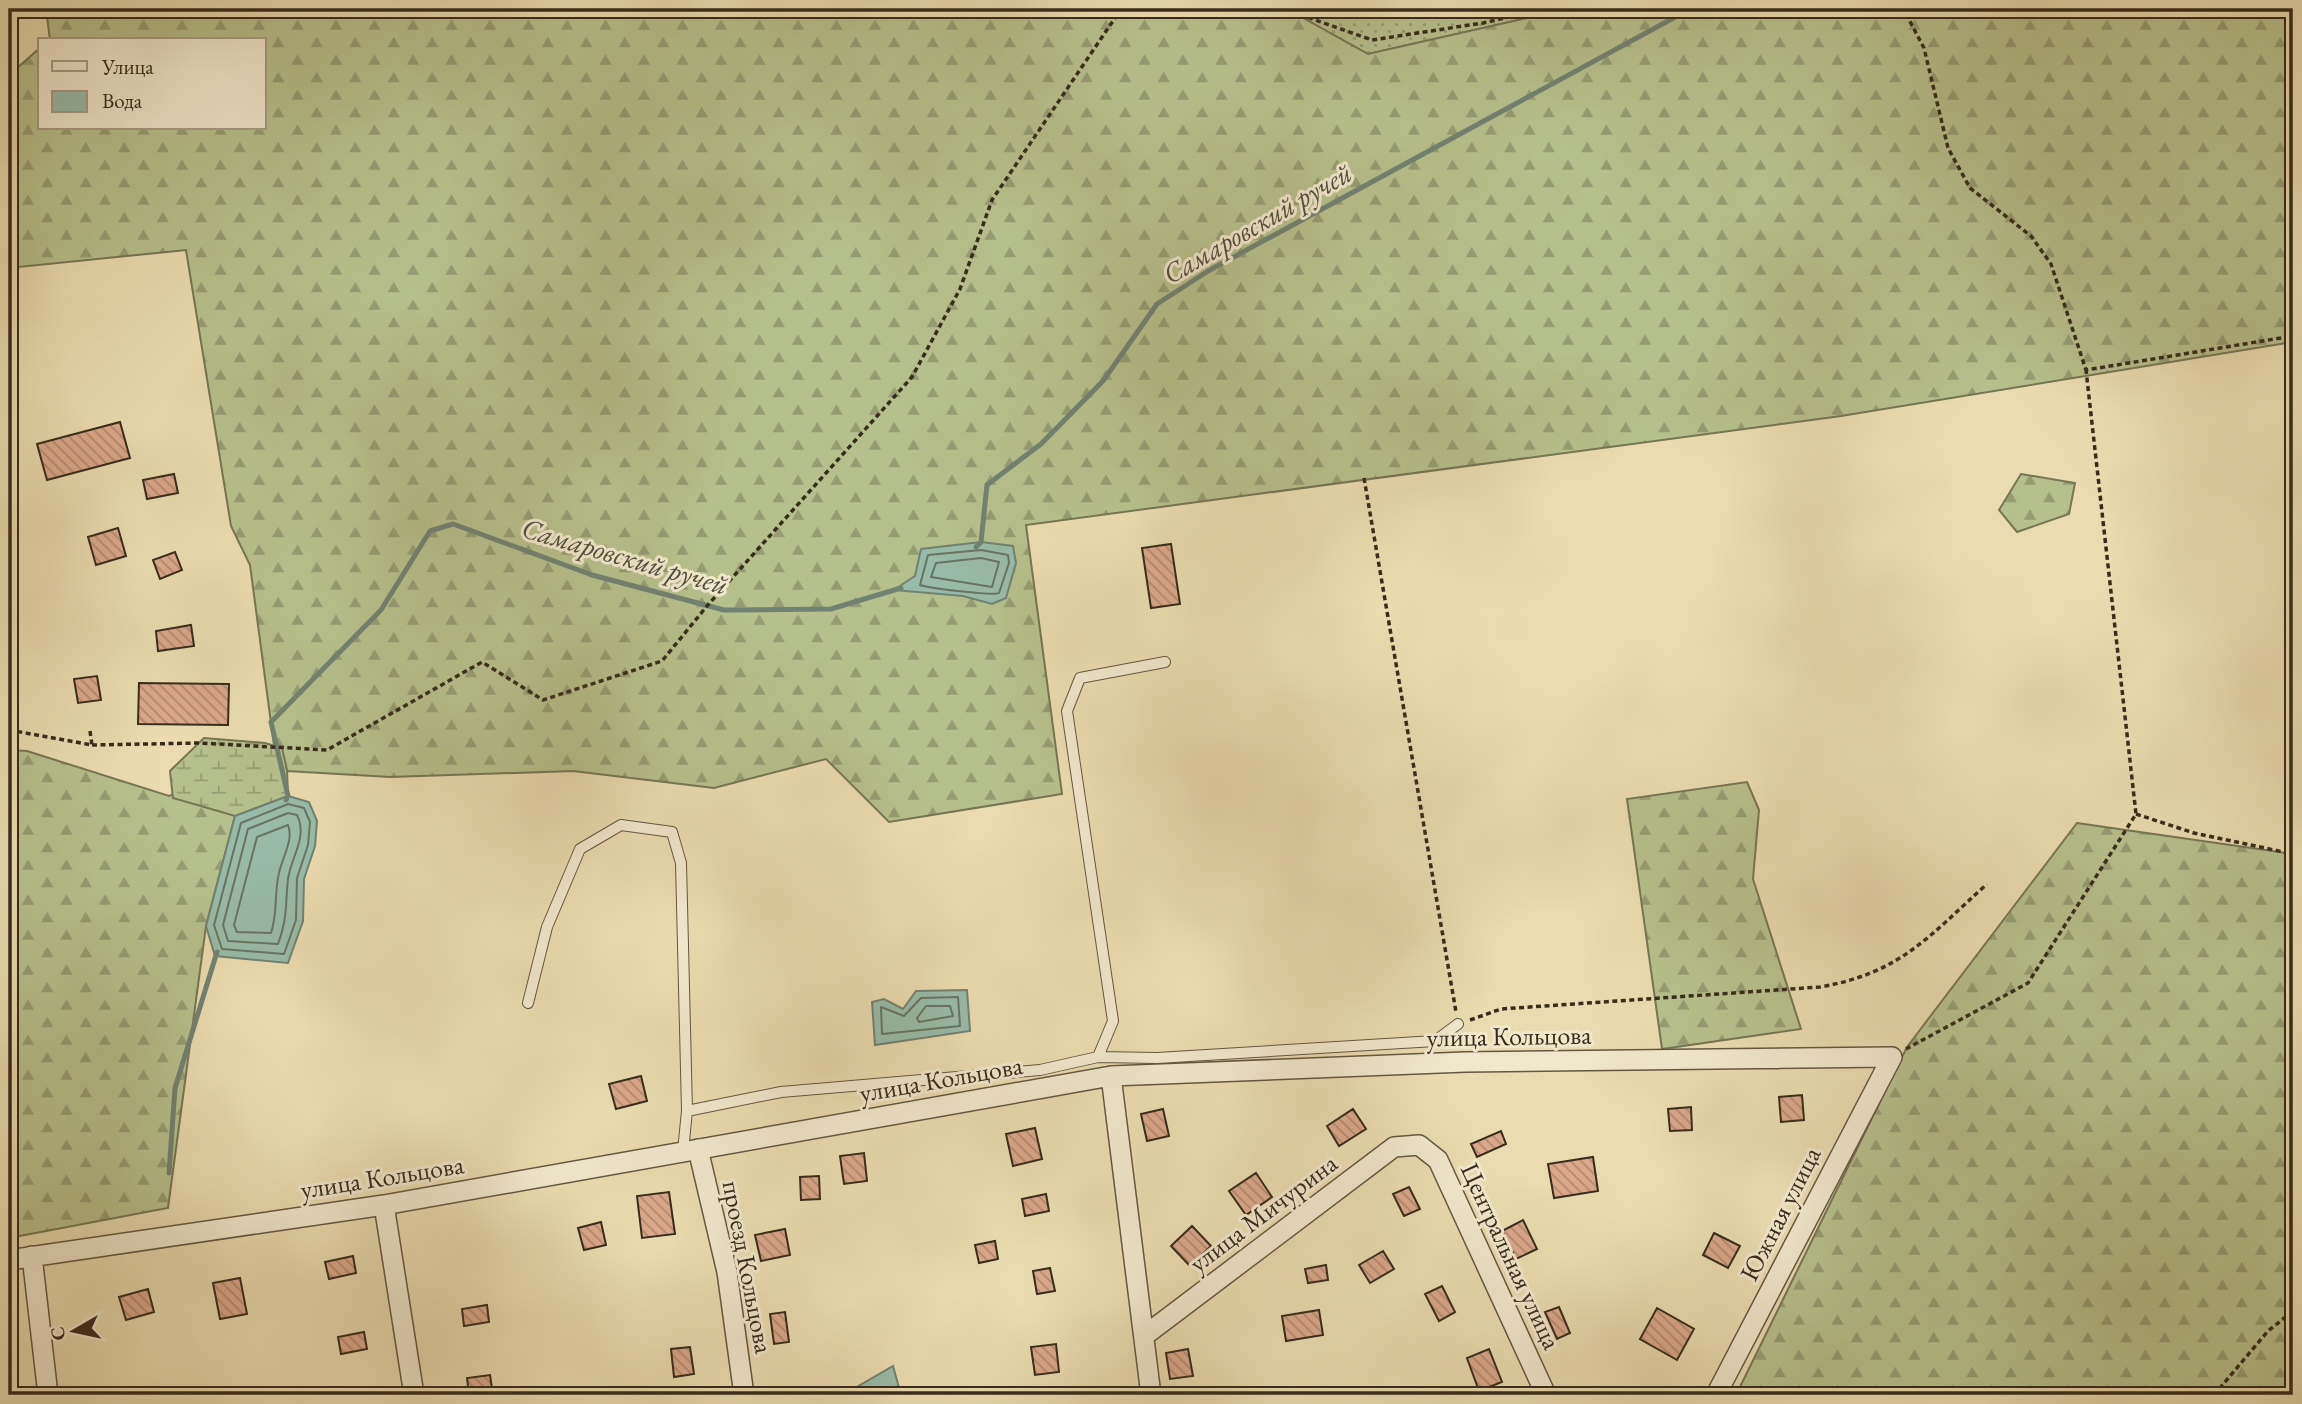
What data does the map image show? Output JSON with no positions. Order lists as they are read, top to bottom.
{
  "streets": {
    "street": [
      "улица Кольцова",
      "улица Мичурина",
      "Южная улица",
      "Центральная улица",
      "проезд Кольцова"
    ]
  },
  "crossings": [
    ["улица Кольцова", "Южная улица"],
    ["улица Кольцова", "проезд Кольцова"],
    ["улица Мичурина", "Центральная улица"]
  ],
  "water": ["Самаровский ручей"],
  "legend": ["Улица", "Вода"],
  "north": "left"
}
